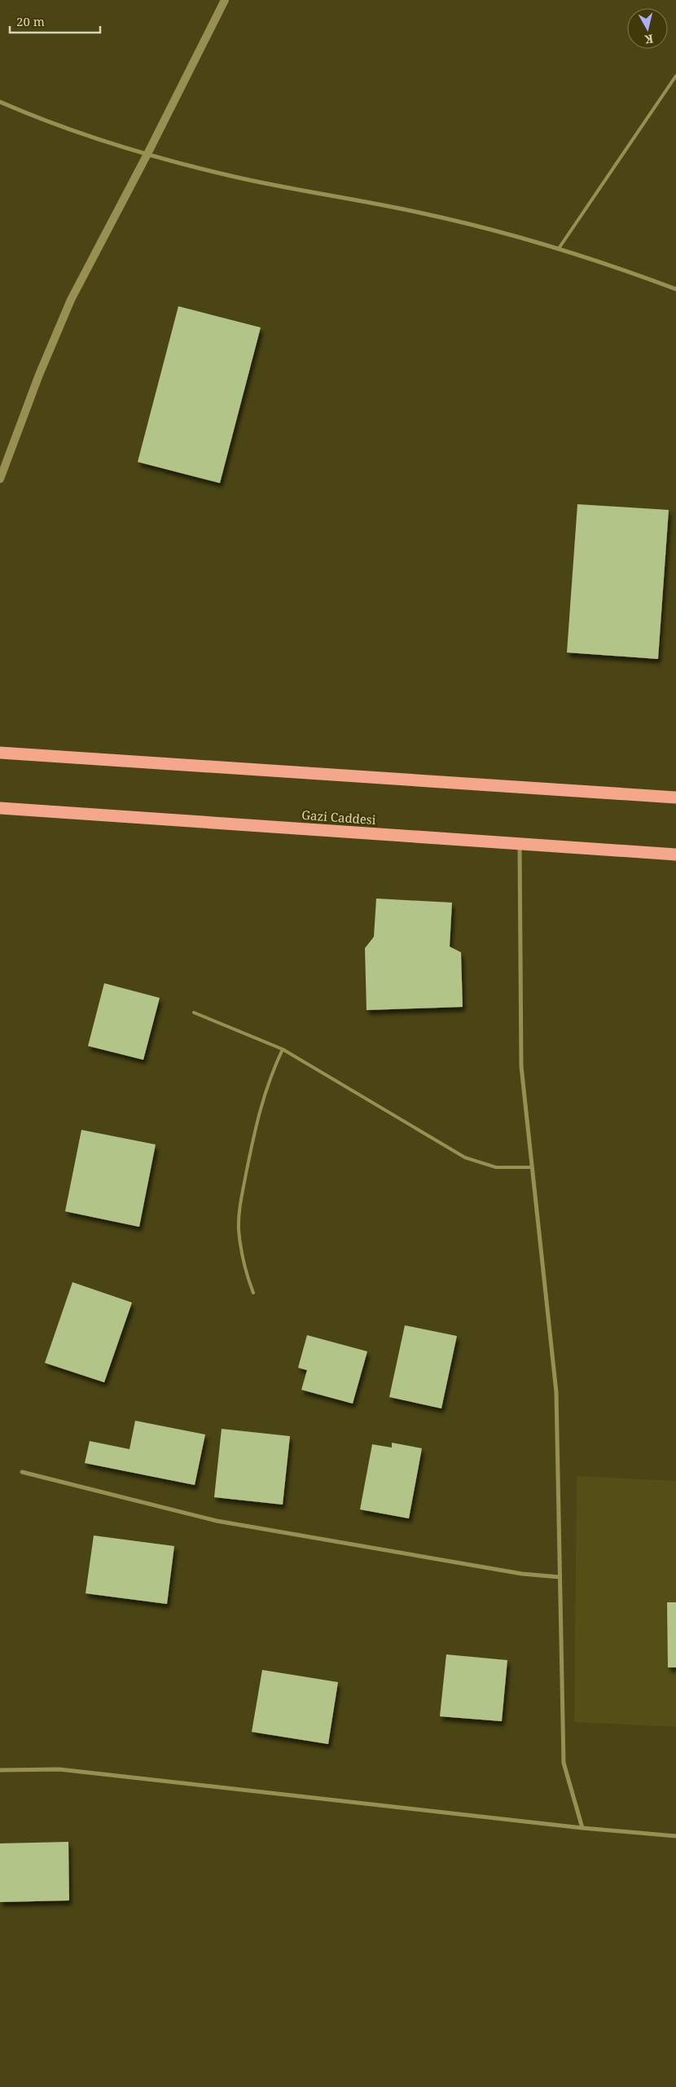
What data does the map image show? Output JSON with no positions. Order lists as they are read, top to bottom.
{
  "streets": {
    "highway": ["Gazi Caddesi"]
  },
  "scale_bar": "20 m",
  "north": "bottom"
}
